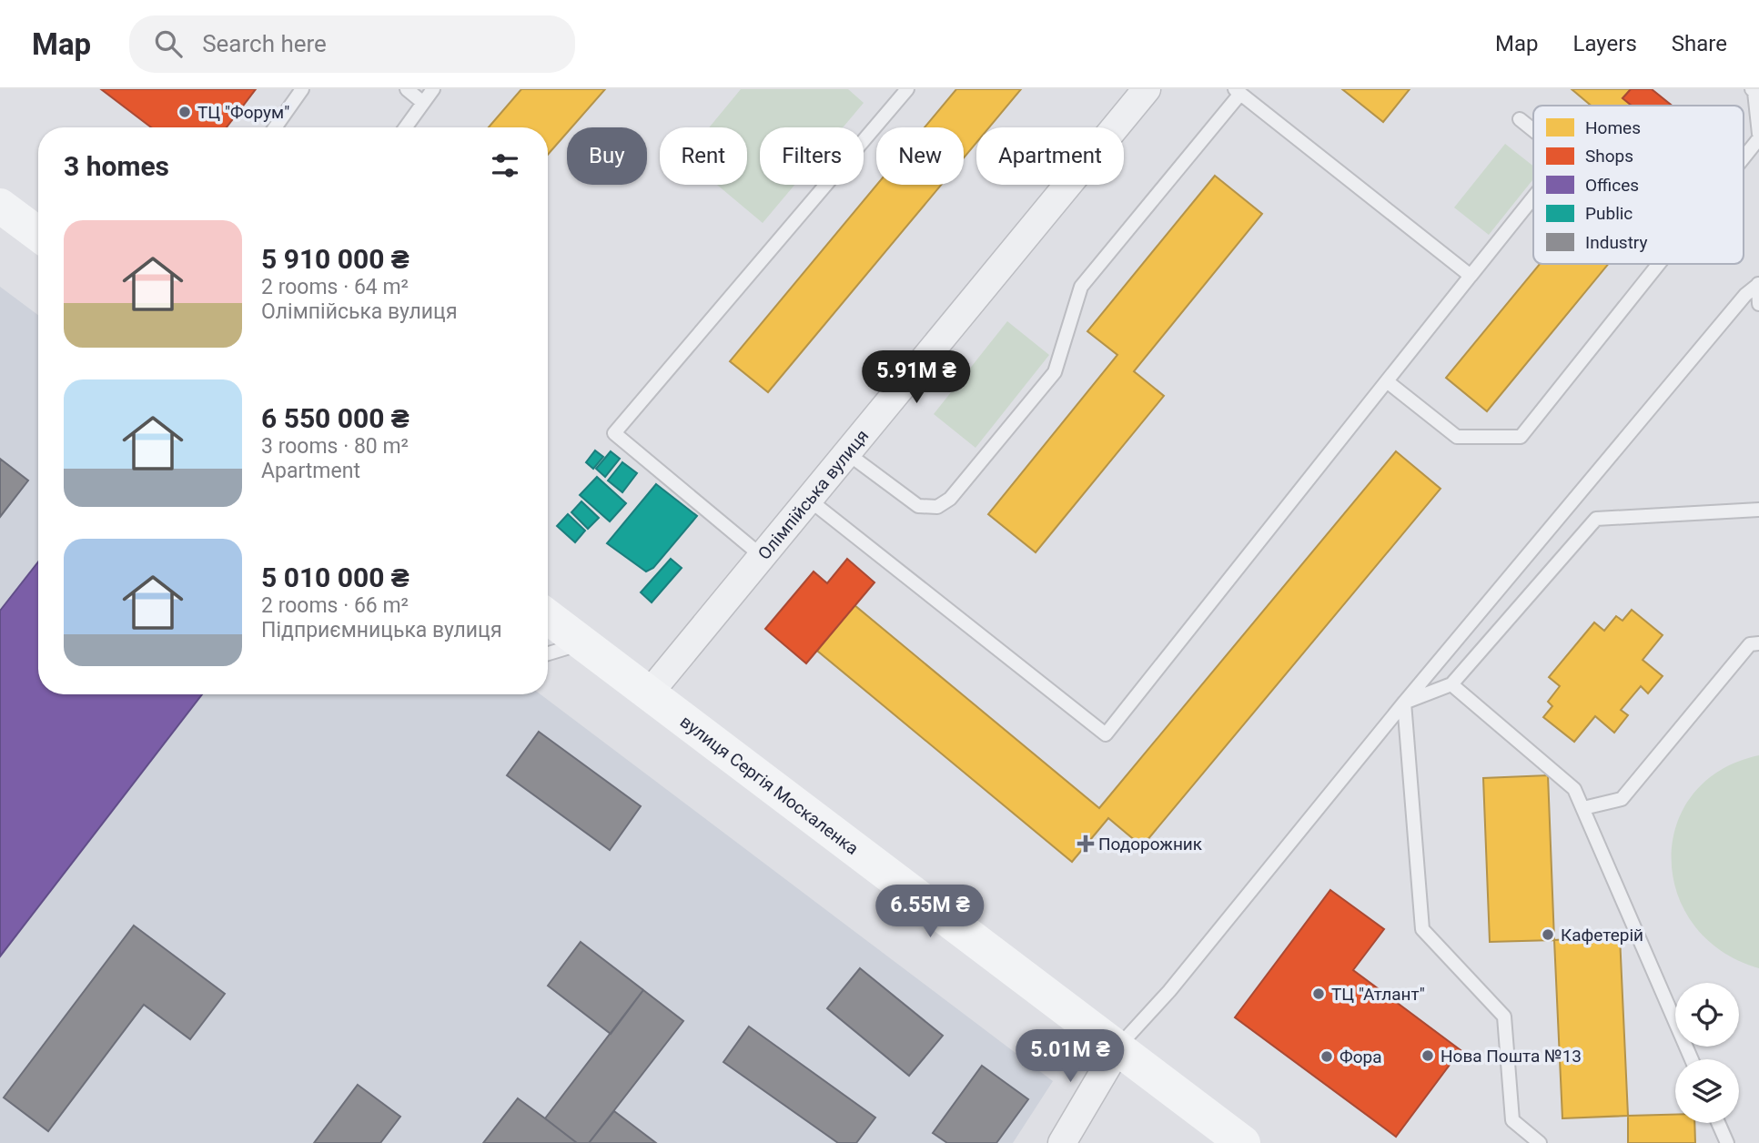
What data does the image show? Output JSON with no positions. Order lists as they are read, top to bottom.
{
  "streets": {
    "main road": ["вулиця Сергія Москаленка"],
    "street": ["Олімпійська вулиця"]
  },
  "crossings": [
    ["Олімпійська вулиця", "вулиця Сергія Москаленка"]
  ],
  "places": {
    "other": [
      "ТЦ \"Форум\"",
      "Кафетерій",
      "ТЦ \"Атлант\"",
      "Нова Пошта №13",
      "Фора"
    ],
    "health": ["Подорожник"]
  },
  "legend": [
    "Homes",
    "Shops",
    "Offices",
    "Public",
    "Industry"
  ],
  "page": {
    "header": "Map",
    "search": "Search here",
    "nav": ["Map", "Layers", "Share"],
    "chip": [
      "Buy",
      "Rent",
      "Filters",
      "New",
      "Apartment"
    ],
    "heading": "3 homes",
    "list": [
      {
        "name": "5 910 000 ₴",
        "note": "2 rooms · 64 m² · Олімпійська вулиця"
      },
      {
        "name": "6 550 000 ₴",
        "note": "3 rooms · 80 m² · Apartment"
      },
      {
        "name": "5 010 000 ₴",
        "note": "2 rooms · 66 m² · Підприємницька вулиця"
      }
    ],
    "price": ["5.91M ₴", "6.55M ₴", "5.01M ₴"]
  }
}
